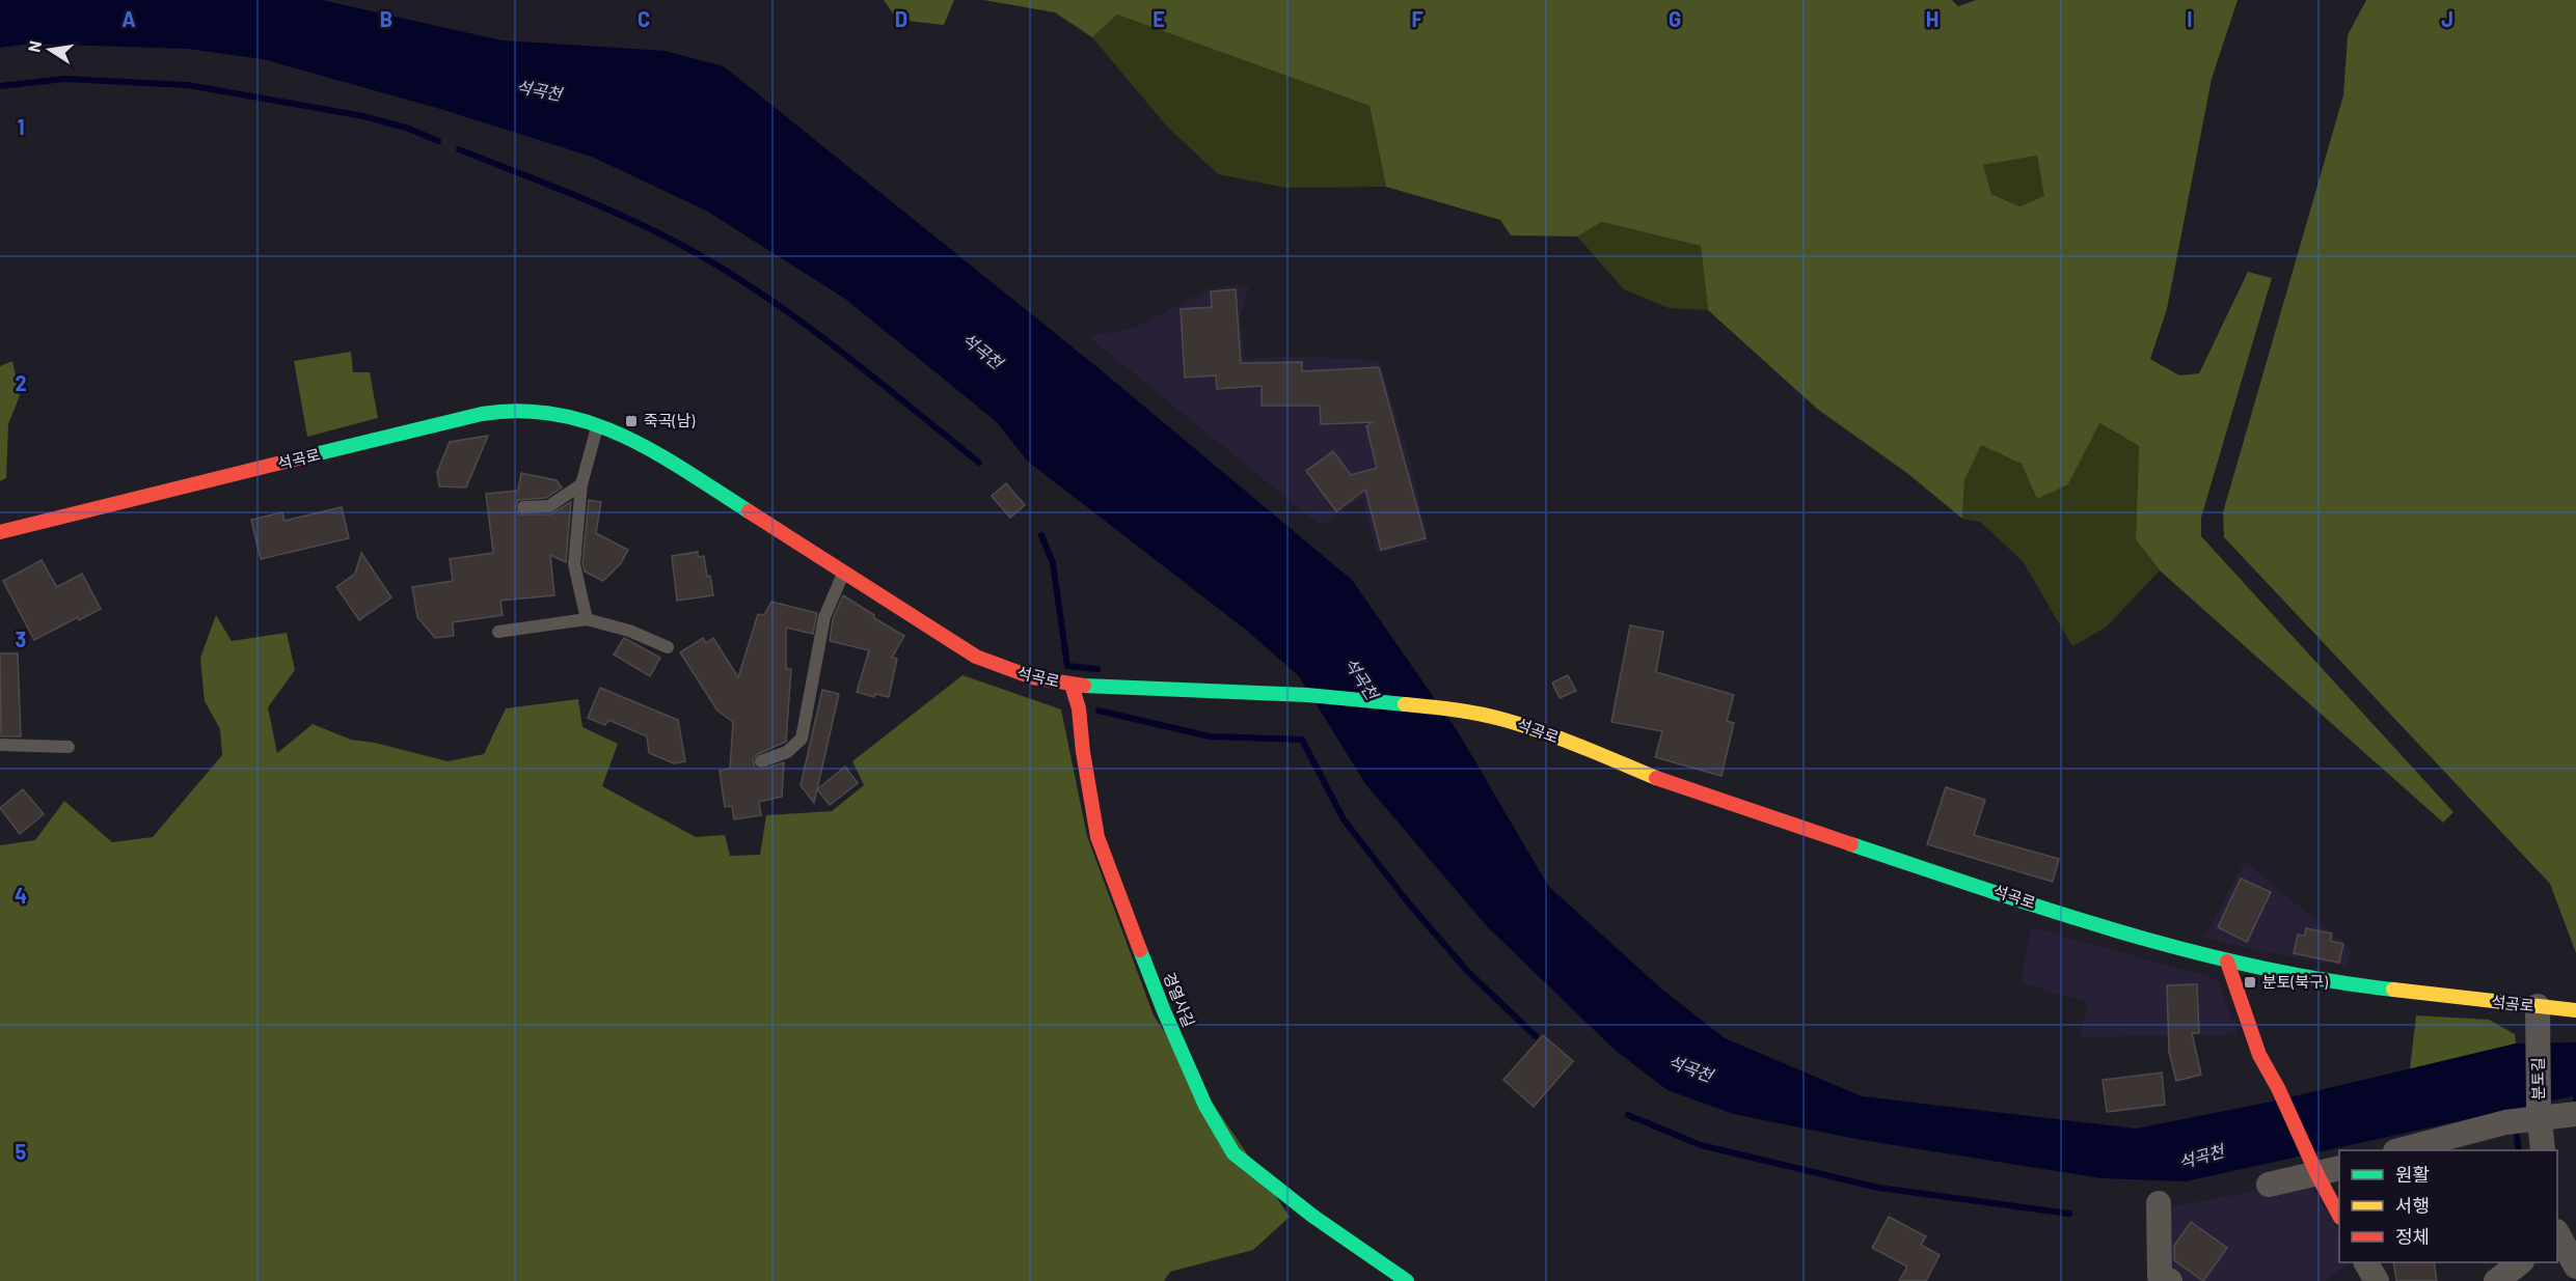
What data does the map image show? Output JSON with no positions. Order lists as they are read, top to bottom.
{
  "streets": {
    "street": ["석곡로", "경열사길", "분토길"]
  },
  "crossings": [
    ["석곡로", "경열사길"],
    ["석곡로", "분토길"]
  ],
  "water": ["석곡천"],
  "places": {
    "transit": ["죽곡(남)", "분토(북구)"]
  },
  "legend": ["원활", "서행", "정체"],
  "north": "left",
  "grid": {
    "columns": [
      "A",
      "B",
      "C",
      "D",
      "E",
      "F",
      "G",
      "H",
      "I",
      "J"
    ],
    "rows": [
      "1",
      "2",
      "3",
      "4",
      "5"
    ]
  }
}
